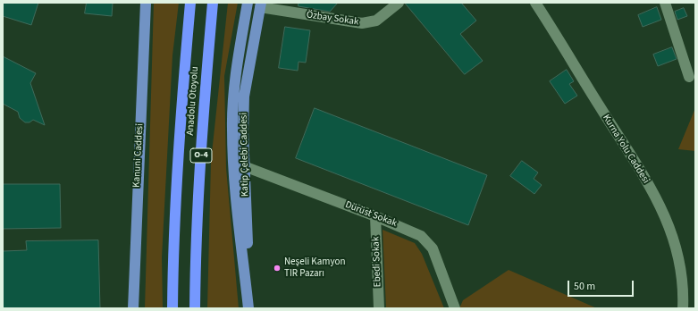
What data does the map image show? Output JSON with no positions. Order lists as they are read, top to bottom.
{
  "streets": {
    "highway": ["Anadolu Otoyolu", "O-4"],
    "main road": ["Katip Çelebi Caddesi", "Kanuni Caddesi"],
    "street": [
      "Özbay Sokak",
      "Kurna Yolu Caddesi",
      "Dürüst Sokak",
      "Ebedi Sokak"
    ]
  },
  "crossings": [
    ["Özbay Sokak", "Katip Çelebi Caddesi"],
    ["Katip Çelebi Caddesi", "Dürüst Sokak"],
    ["Dürüst Sokak", "Ebedi Sokak"]
  ],
  "places": ["Neşeli Kamyon TIR Pazarı"],
  "scale_bar": "50 m"
}
